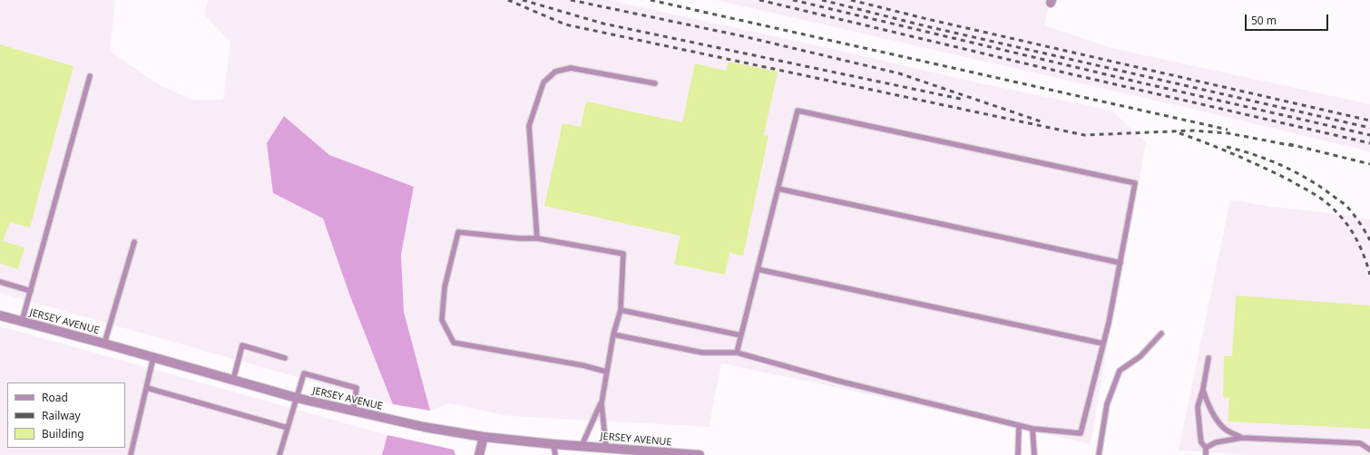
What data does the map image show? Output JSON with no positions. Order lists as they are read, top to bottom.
{
  "streets": {
    "street": ["JERSEY AVENUE"]
  },
  "legend": ["Road", "Railway", "Building"],
  "scale_bar": "50 m"
}
